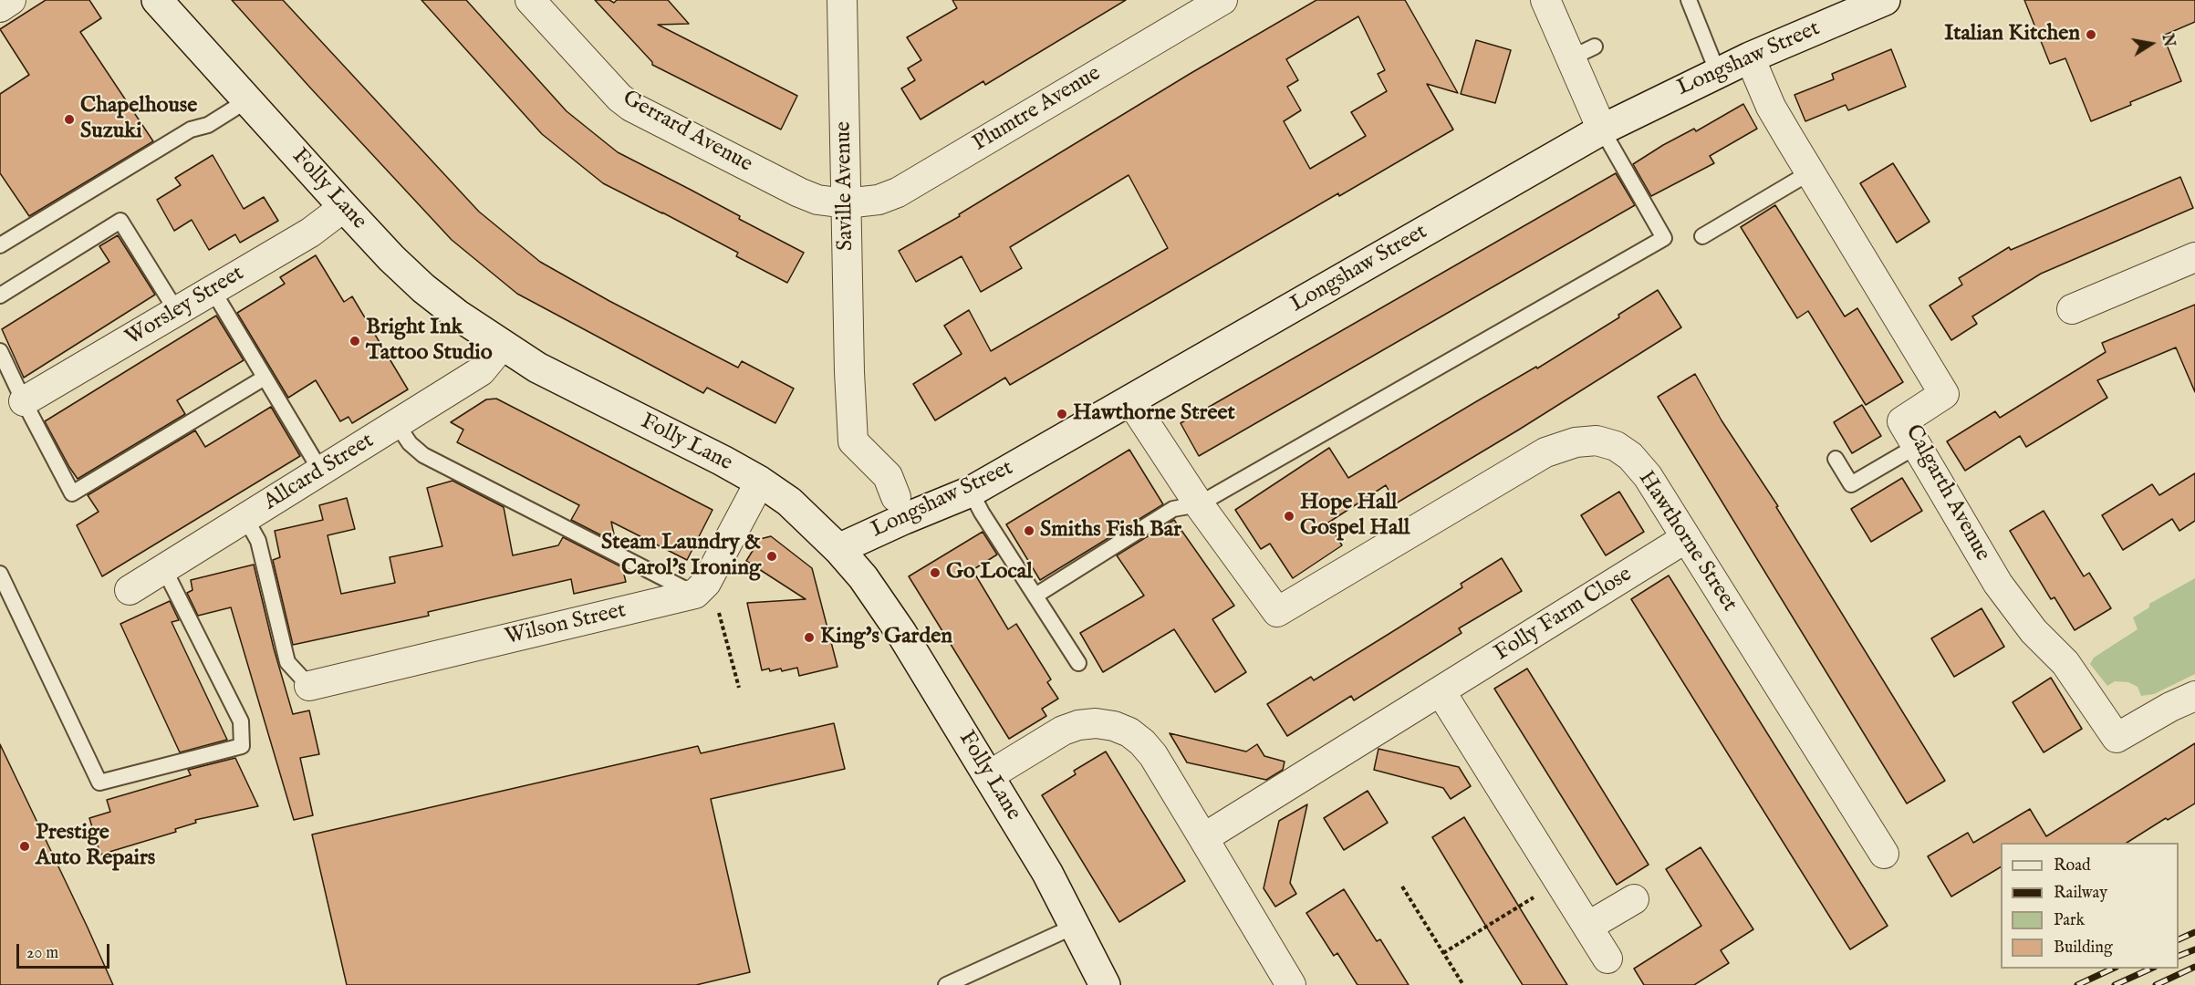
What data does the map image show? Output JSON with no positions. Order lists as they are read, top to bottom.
{
  "streets": {
    "street": [
      "Longshaw Street",
      "Plumtre Avenue",
      "Gerrard Avenue",
      "Saville Avenue",
      "Folly Lane",
      "Worsley Street",
      "Allcard Street",
      "Calgarth Avenue",
      "Hawthorne Street",
      "Folly Farm Close",
      "Wilson Street"
    ]
  },
  "crossings": [
    ["Longshaw Street", "Folly Lane"],
    ["Longshaw Street", "Calgarth Avenue"],
    ["Longshaw Street", "Hawthorne Street"],
    ["Plumtre Avenue", "Gerrard Avenue"],
    ["Plumtre Avenue", "Saville Avenue"],
    ["Gerrard Avenue", "Saville Avenue"],
    ["Folly Lane", "Worsley Street"],
    ["Folly Lane", "Allcard Street"],
    ["Hawthorne Street", "Folly Farm Close"]
  ],
  "places": [
    "Italian Kitchen",
    "Chapelhouse Suzuki",
    "Bright Ink Tattoo Studio",
    "Hawthorne Street",
    "Hope Hall Gospel Hall",
    "Smiths Fish Bar",
    "Steam Laundry & Carol's Ironing",
    "Go Local",
    "King's Garden",
    "Prestige Auto Repairs"
  ],
  "legend": [
    "Road",
    "Railway",
    "Park",
    "Building"
  ],
  "scale_bar": "20 m",
  "north": "right"
}
